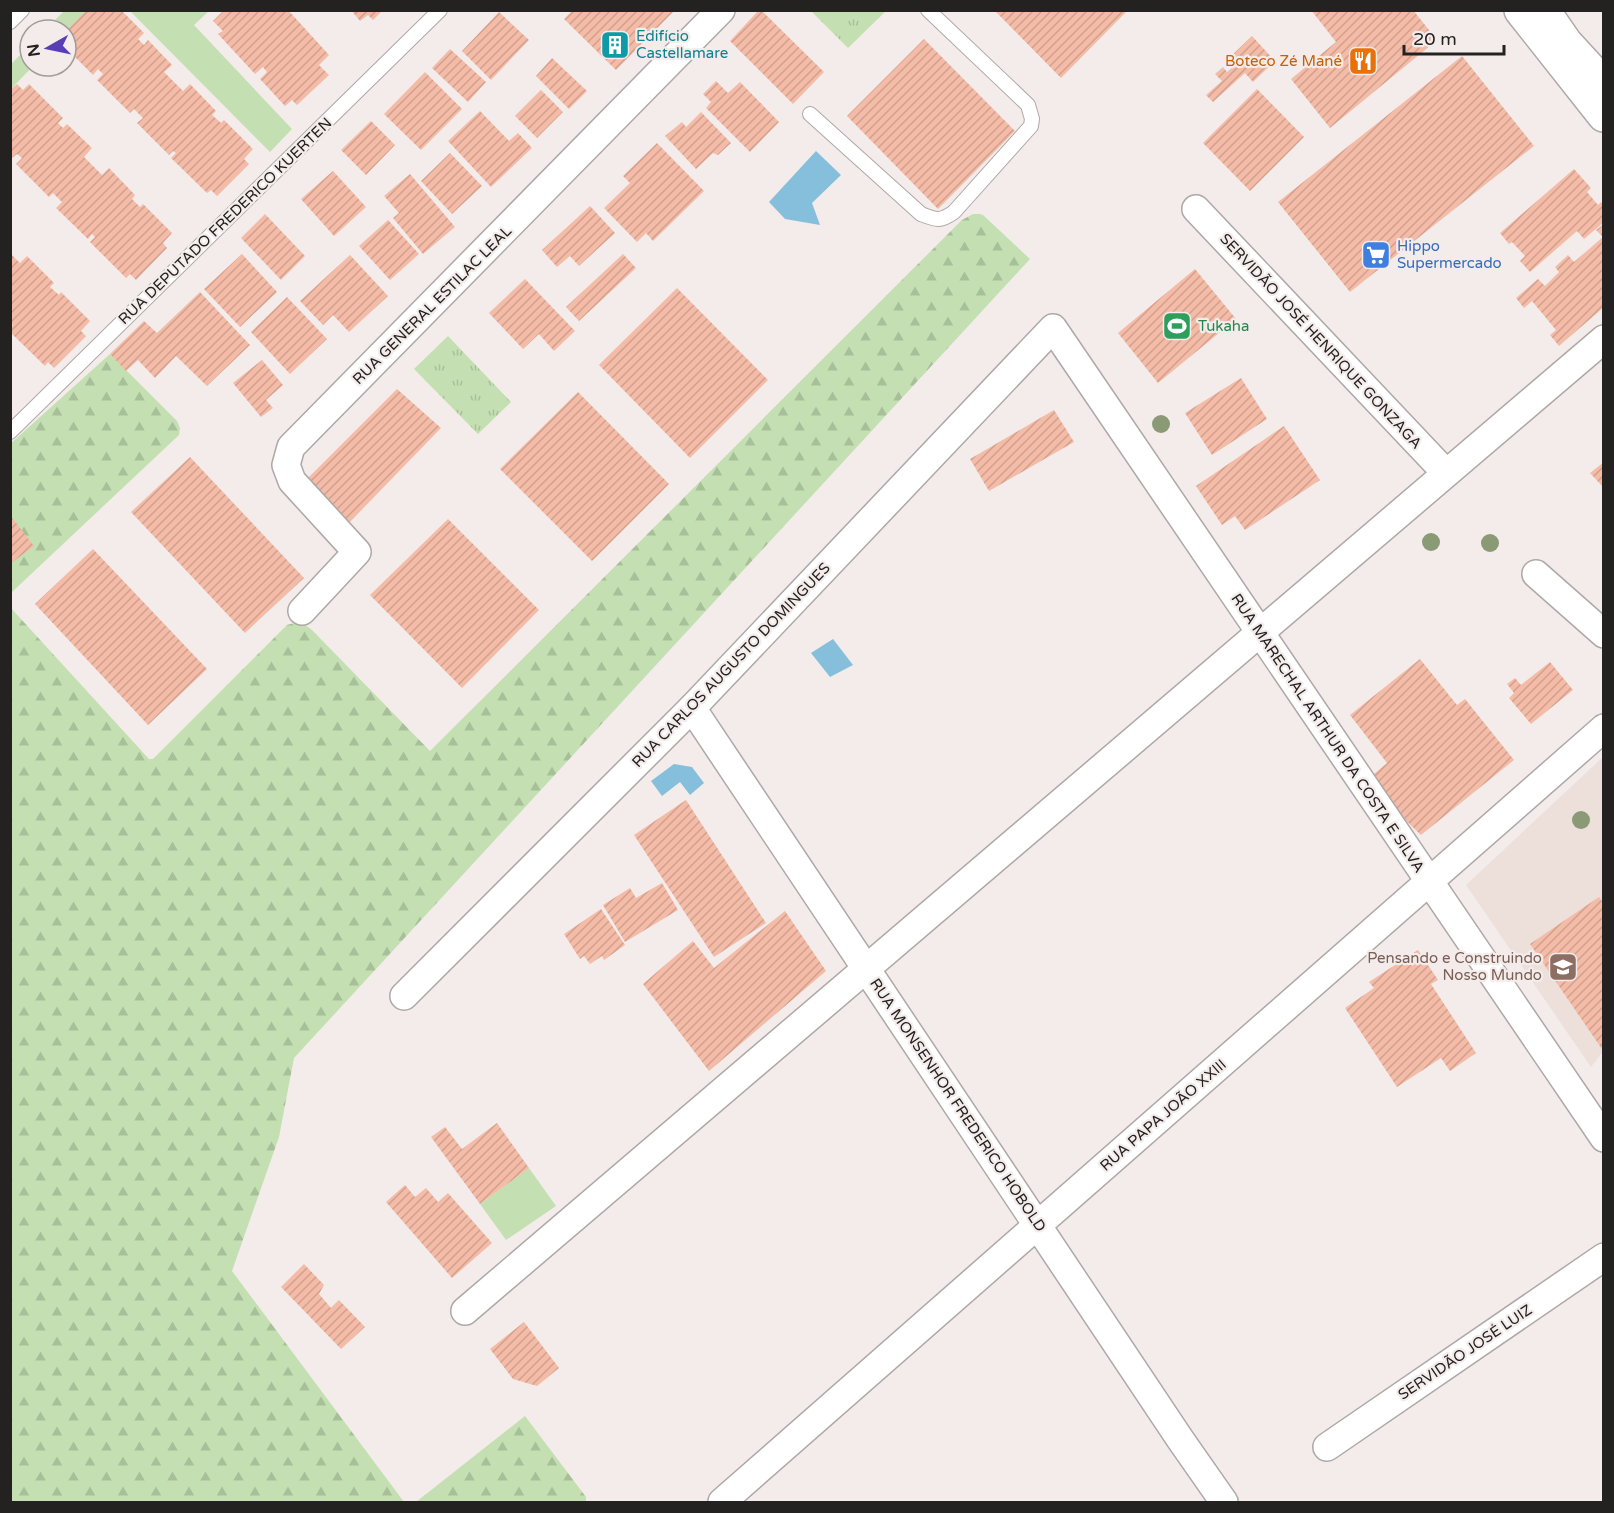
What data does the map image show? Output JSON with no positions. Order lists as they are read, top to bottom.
{
  "streets": {
    "street": [
      "RUA GENERAL ESTILAC LEAL",
      "SERVIDÃO JOSÉ HENRIQUE GONZAGA",
      "RUA CARLOS AUGUSTO DOMINGUES",
      "RUA MARECHAL ARTHUR DA COSTA E SILVA",
      "RUA MONSENHOR FREDERICO HOBOLD",
      "RUA PAPA JOÃO XXIII",
      "SERVIDÃO JOSÉ LUIZ"
    ],
    "lane": ["RUA DEPUTADO FREDERICO KUERTEN"]
  },
  "crossings": [
    ["RUA CARLOS AUGUSTO DOMINGUES", "RUA MARECHAL ARTHUR DA COSTA E SILVA"],
    ["RUA CARLOS AUGUSTO DOMINGUES", "RUA MONSENHOR FREDERICO HOBOLD"],
    ["RUA MARECHAL ARTHUR DA COSTA E SILVA", "RUA PAPA JOÃO XXIII"],
    ["RUA MONSENHOR FREDERICO HOBOLD", "RUA PAPA JOÃO XXIII"]
  ],
  "places": {
    "building": ["Edifício Castellamare"],
    "restaurant": ["Boteco Zé Mané"],
    "supermarket": ["Hippo Supermercado"],
    "sports": ["Tukaha"],
    "school or university": ["Pensando e Construindo Nosso Mundo"]
  },
  "scale_bar": "20 m",
  "north": "left"
}
